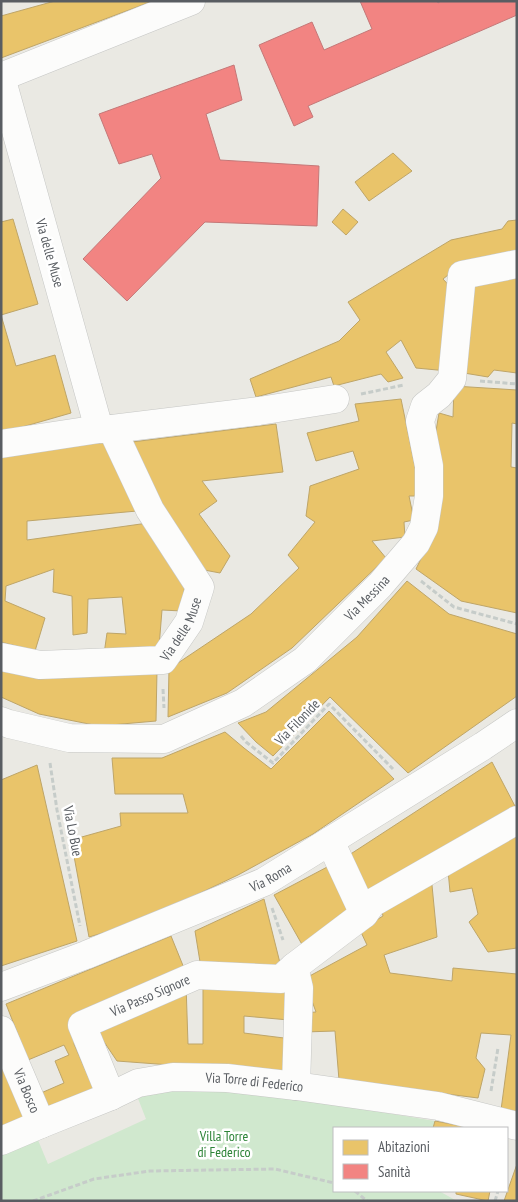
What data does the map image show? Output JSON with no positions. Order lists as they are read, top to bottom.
{
  "streets": {
    "street": [
      "Via delle Muse",
      "Via Messina",
      "Via Roma",
      "Via Passo Signore",
      "Via Torre di Federico",
      "Via Bosco"
    ],
    "path": ["Via Filonide", "Via Lo Bue"]
  },
  "crossings": [
    ["Via Filonide", "Via Roma"],
    ["Via Lo Bue", "Via Roma"],
    ["Via Passo Signore", "Via Torre di Federico"],
    ["Via Torre di Federico", "Via Bosco"]
  ],
  "parks": ["Villa Torre di Federico"],
  "legend": ["Abitazioni", "Sanità"]
}
